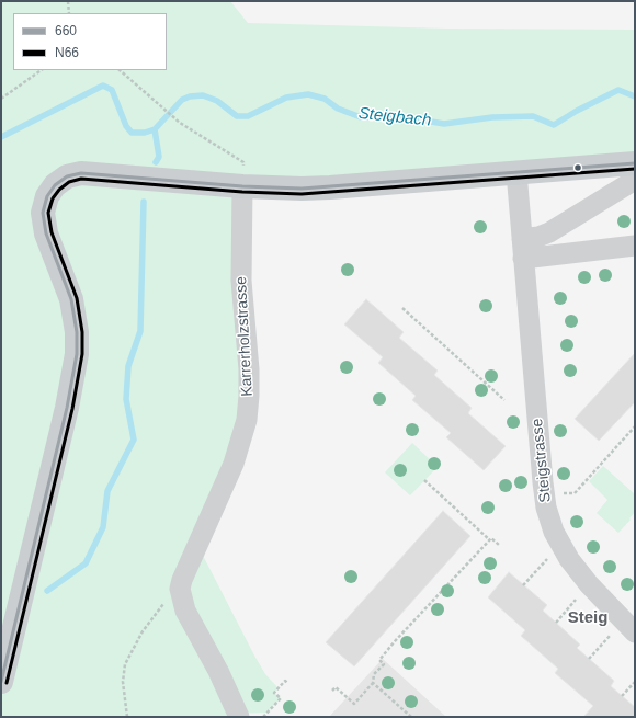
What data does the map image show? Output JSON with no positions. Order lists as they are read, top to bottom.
{
  "streets": {
    "street": ["Karrerholzstrasse", "Steigstrasse"]
  },
  "districts": ["Steig"],
  "water": ["Steigbach"],
  "lines": ["transit line 660", "transit line N66"],
  "legend": ["660", "N66"]
}
